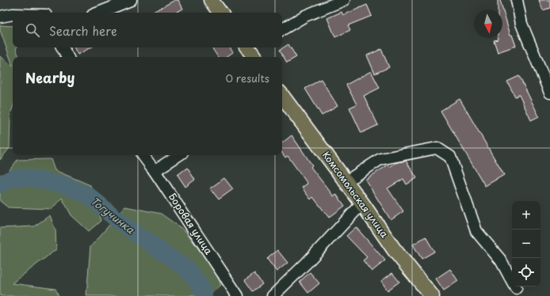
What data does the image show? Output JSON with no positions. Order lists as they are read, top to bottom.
{
  "streets": {
    "main road": ["Комсомольская улица"],
    "street": ["Боровая улица"]
  },
  "water": ["Тогучинка"],
  "north": "bottom",
  "page": {
    "search": "Search here",
    "heading": ["Nearby", "0 results"],
    "map_buttons": ["+", "−"]
  }
}
